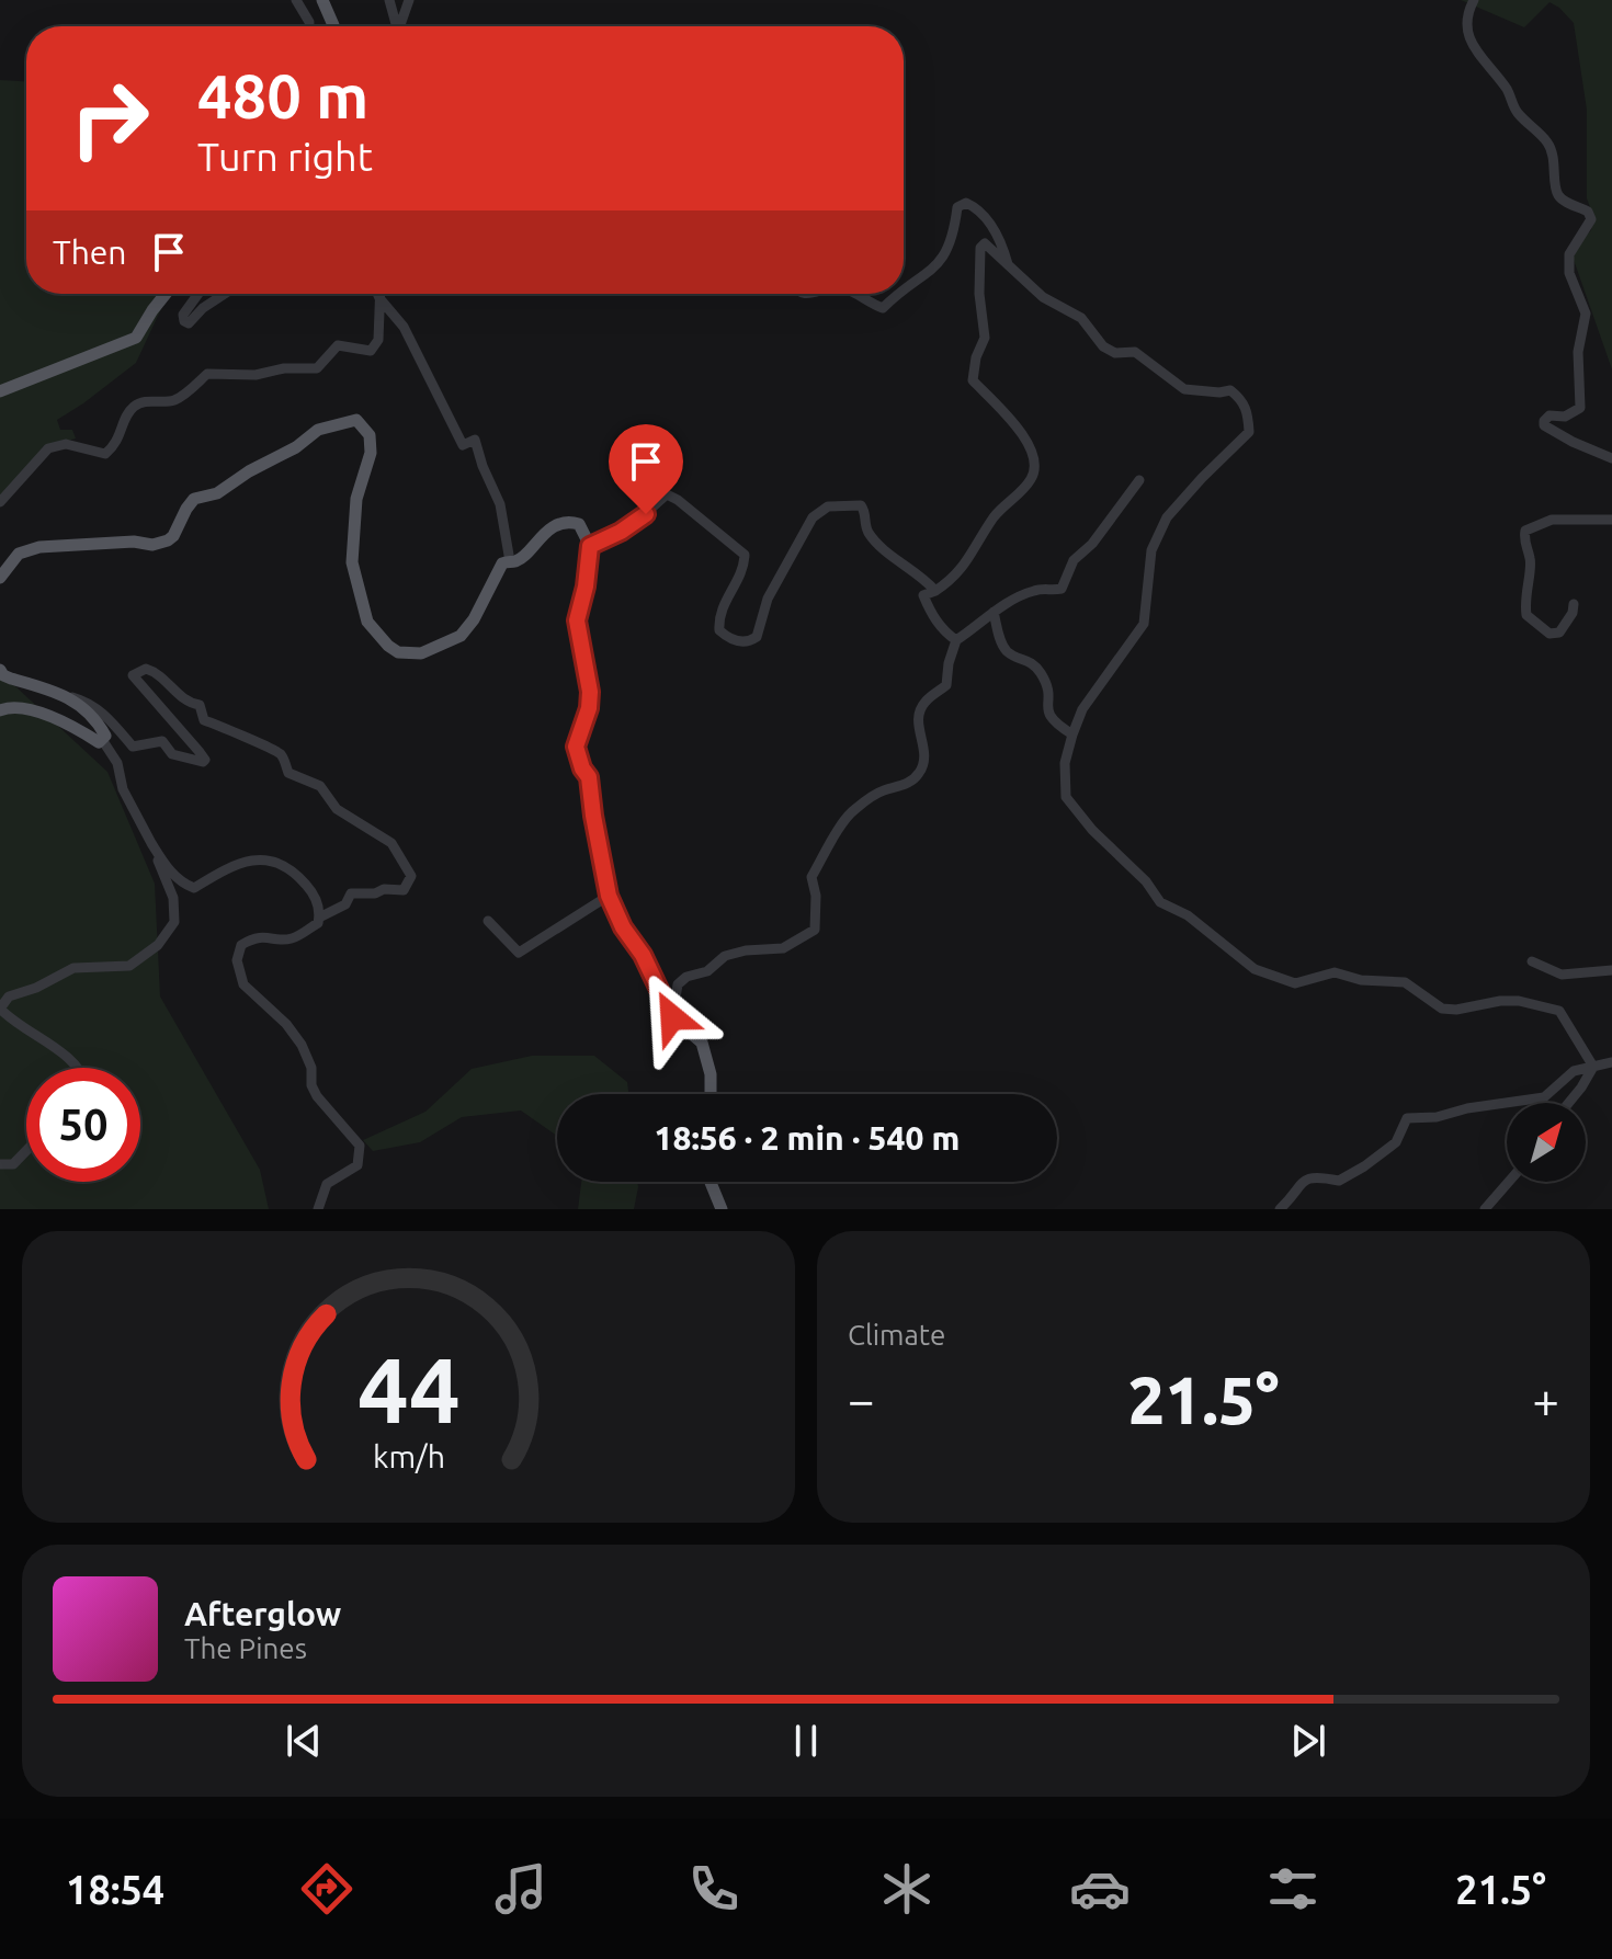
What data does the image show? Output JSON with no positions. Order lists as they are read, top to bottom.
{
  "north": "top right",
  "page": {
    "turn": ["480 m", "Turn right"],
    "then": "Then",
    "limit": "50",
    "trip": "18:56 · 2 min · 540 m",
    "tile": "Climate",
    "heat": ["−", "21.5°", "+"],
    "song": ["Afterglow", "The Pines"],
    "tabs": ["18:54", "21.5°"],
    "gauge": ["44", "km/h"]
  }
}
